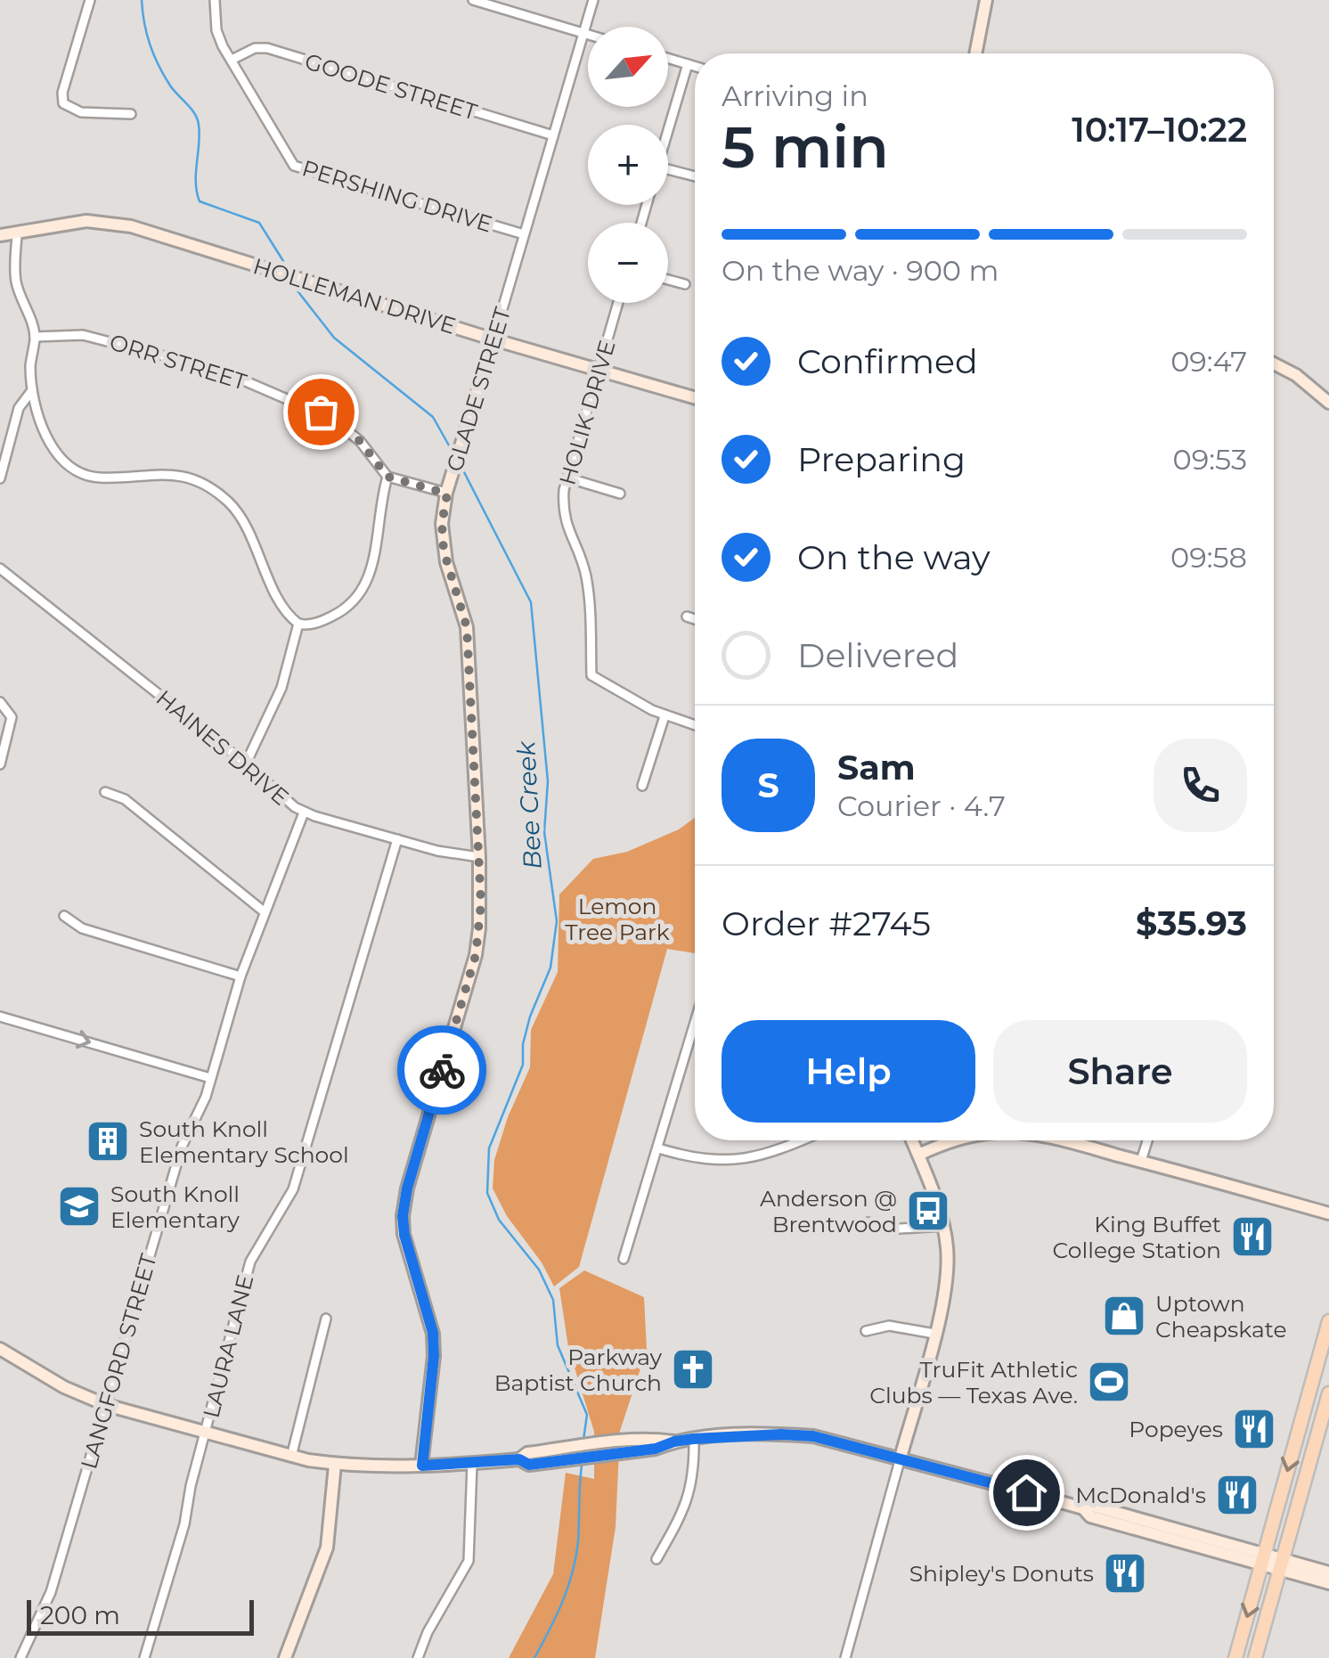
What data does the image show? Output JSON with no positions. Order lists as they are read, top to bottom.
{
  "streets": {
    "street": [
      "GOODE STREET",
      "PERSHING DRIVE",
      "HOLLEMAN DRIVE",
      "ORR STREET",
      "GLADE STREET",
      "HOLIK DRIVE",
      "HAINES DRIVE",
      "LAURA LANE",
      "LANGFORD STREET"
    ]
  },
  "crossings": [
    ["GOODE STREET", "PERSHING DRIVE"],
    ["GOODE STREET", "GLADE STREET"],
    ["PERSHING DRIVE", "GLADE STREET"],
    ["HOLLEMAN DRIVE", "GLADE STREET"],
    ["HOLLEMAN DRIVE", "HOLIK DRIVE"],
    ["GLADE STREET", "HAINES DRIVE"],
    ["HAINES DRIVE", "LAURA LANE"],
    ["HAINES DRIVE", "LANGFORD STREET"]
  ],
  "water": ["Bee Creek"],
  "parks": ["Lemon Tree Park"],
  "places": {
    "building": ["South Knoll Elementary School"],
    "school or university": ["South Knoll Elementary"],
    "bus stop": ["Anderson @ Brentwood"],
    "restaurant": [
      "King Buffet College Station",
      "Popeyes",
      "McDonald's",
      "Shipley's Donuts"
    ],
    "shop": ["Uptown Cheapskate"],
    "church": ["Parkway Baptist Church"],
    "sports": ["TruFit Athletic Clubs — Texas Ave."]
  },
  "scale_bar": "200 m",
  "north": "top right",
  "page": {
    "map_buttons": ["+", "−"],
    "heading": ["5 min", "Arriving in", "10:17–10:22"],
    "panel": [
      "Sam",
      "Courier · 4.7",
      "Order #2745",
      "$35.93"
    ],
    "bar": "On the way · 900 m",
    "list": [
      ["Confirmed", "09:47"],
      ["Preparing", "09:53"],
      ["On the way", "09:58"],
      "Delivered"
    ],
    "round": "S",
    "buttons": ["Help", "Share"],
    "scale": "200 m"
  }
}
